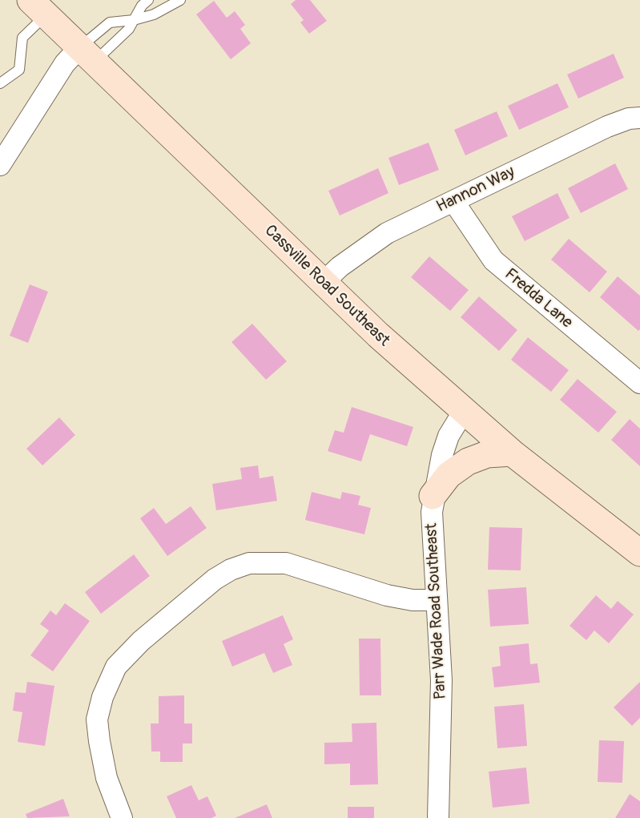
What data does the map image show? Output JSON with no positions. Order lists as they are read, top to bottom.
{
  "streets": {
    "main road": ["Cassville Road Southeast"],
    "street": ["Hannon Way", "Fredda Lane", "Parr Wade Road Southeast"]
  },
  "crossings": [
    ["Hannon Way", "Cassville Road Southeast"],
    ["Hannon Way", "Fredda Lane"],
    ["Cassville Road Southeast", "Parr Wade Road Southeast"]
  ]
}
